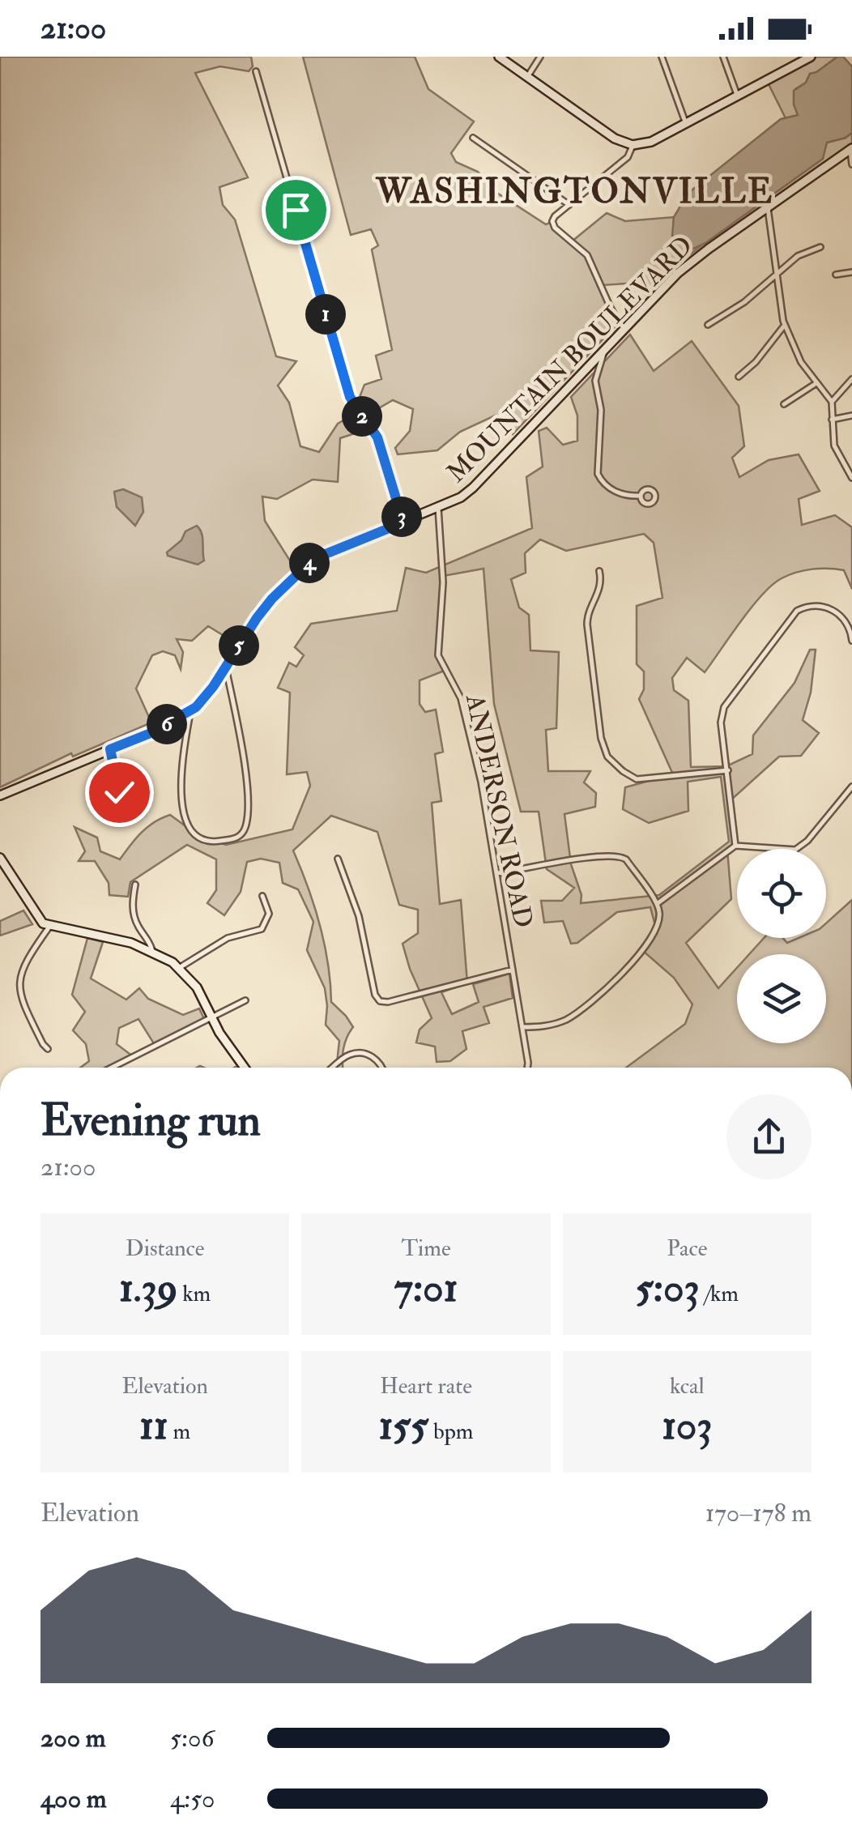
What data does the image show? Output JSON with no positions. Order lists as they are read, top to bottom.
{
  "streets": {
    "street": ["MOUNTAIN BOULEVARD", "ANDERSON ROAD"]
  },
  "crossings": [
    ["MOUNTAIN BOULEVARD", "ANDERSON ROAD"]
  ],
  "districts": ["WASHINGTONVILLE"],
  "page": {
    "status": "21:00",
    "pins": [
      "1",
      "2",
      "3",
      "4",
      "5",
      "6"
    ],
    "heading": ["Evening run", "21:00"],
    "stats": [
      ["Distance", "1.39 km"],
      ["Time", "7:01"],
      ["Pace", "5:03 /km"],
      ["Elevation", "11 m"],
      ["Heart rate", "155 bpm"],
      ["kcal", "103"]
    ],
    "chart": ["Elevation", "170–178 m"],
    "list": [
      {
        "name": "200 m",
        "note": "5:06"
      },
      {
        "name": "400 m",
        "note": "4:50"
      }
    ]
  }
}
